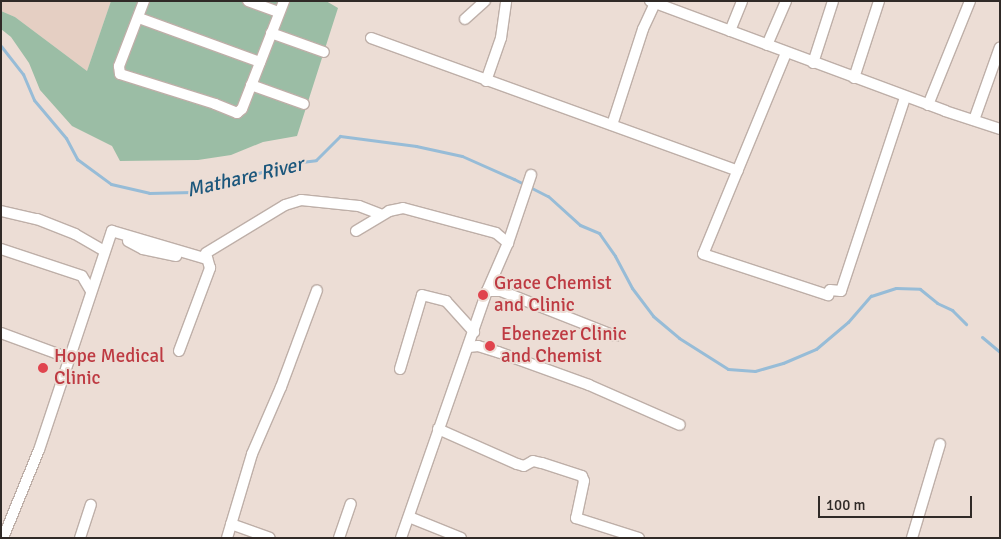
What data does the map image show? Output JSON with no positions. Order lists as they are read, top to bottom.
{
  "water": ["Mathare River"],
  "places": ["Grace Chemist and Clinic", "Ebenezer Clinic and Chemist", "Hope Medical Clinic"],
  "scale_bar": "100 m"
}
